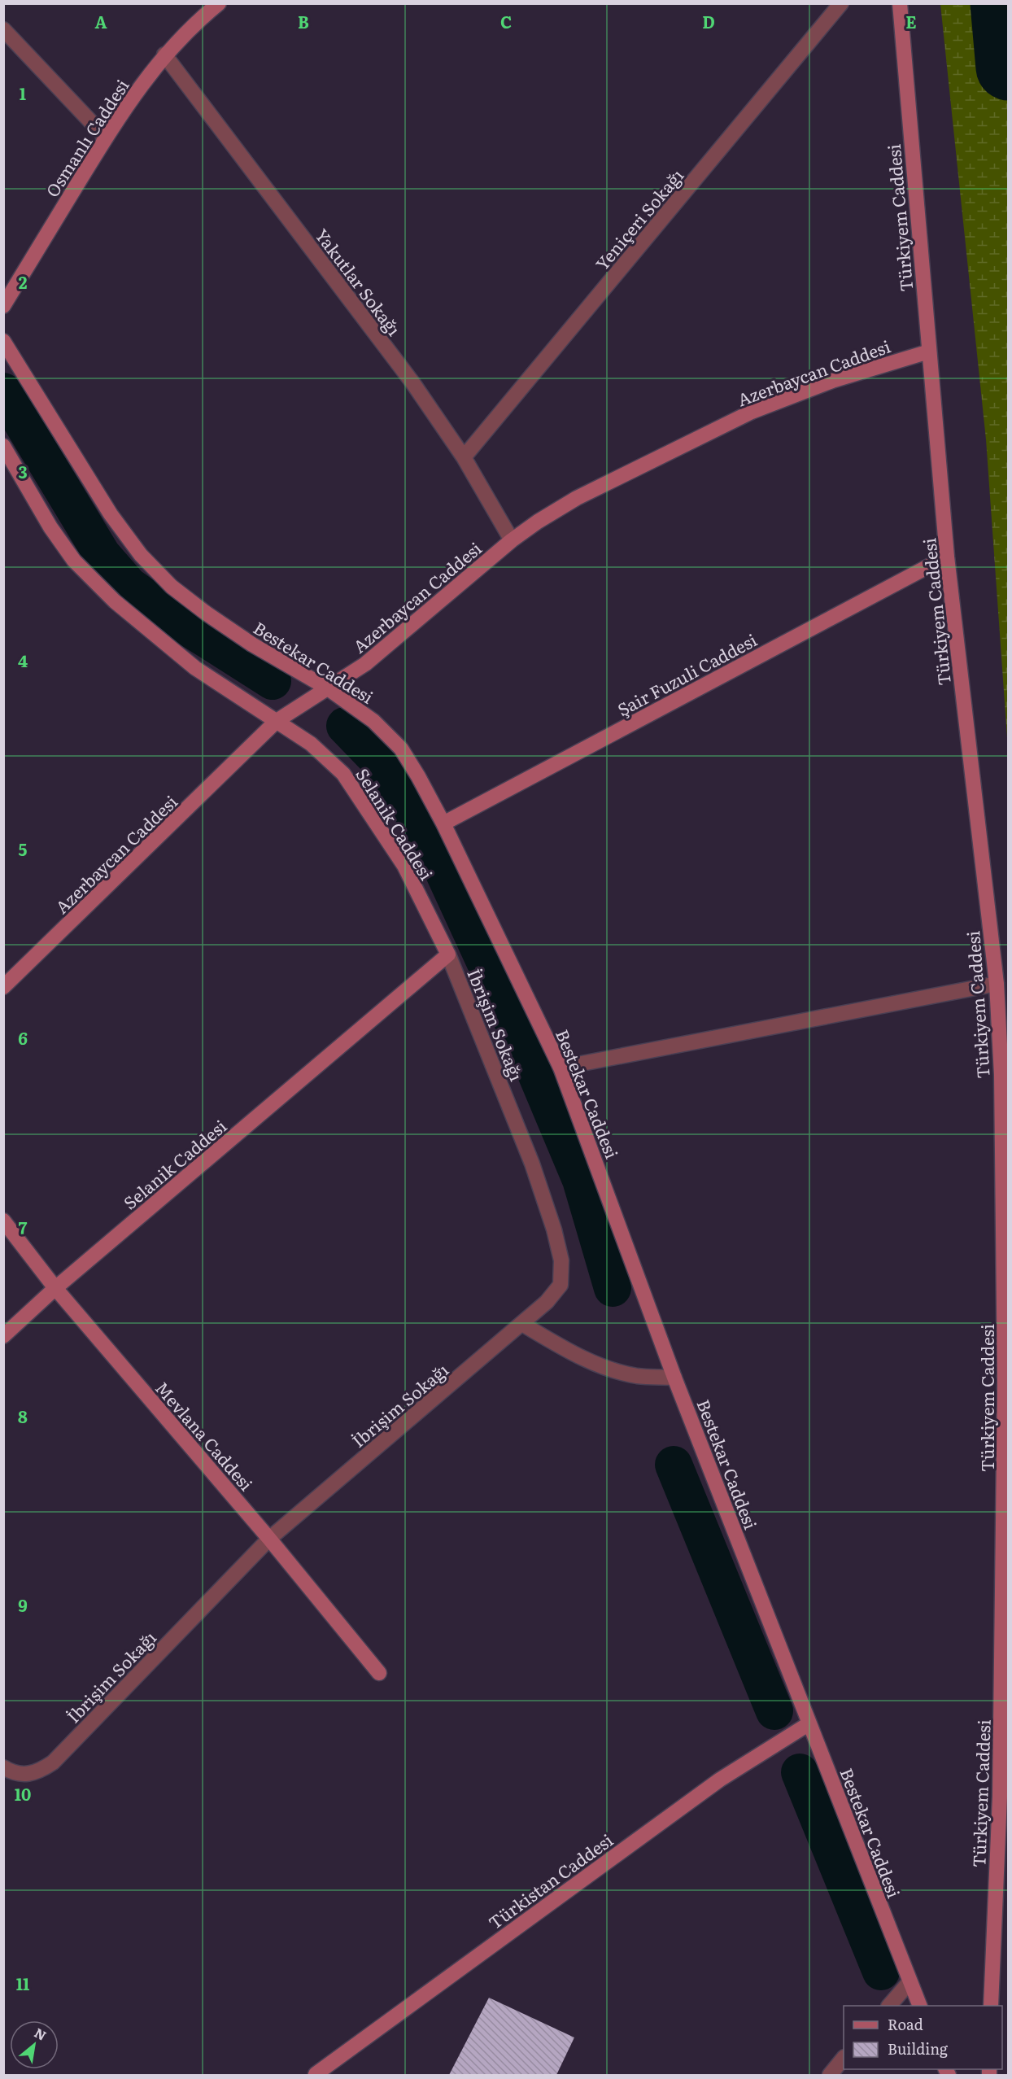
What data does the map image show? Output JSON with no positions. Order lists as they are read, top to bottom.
{
  "streets": {
    "street": [
      "Osmanlı Caddesi",
      "Türkiyem Caddesi",
      "Yeniçeri Sokağı",
      "Yakutlar Sokağı",
      "Azerbaycan Caddesi",
      "Bestekar Caddesi",
      "Şair Fuzuli Caddesi",
      "Selanik Caddesi",
      "İbrişim Sokağı",
      "Mevlana Caddesi",
      "Türkistan Caddesi"
    ]
  },
  "crossings": [
    ["Osmanlı Caddesi", "Yakutlar Sokağı"],
    ["Türkiyem Caddesi", "Azerbaycan Caddesi"],
    ["Türkiyem Caddesi", "Şair Fuzuli Caddesi"],
    ["Yeniçeri Sokağı", "Yakutlar Sokağı"],
    ["Yakutlar Sokağı", "Azerbaycan Caddesi"],
    ["Azerbaycan Caddesi", "Bestekar Caddesi"],
    ["Azerbaycan Caddesi", "Selanik Caddesi"],
    ["Bestekar Caddesi", "Şair Fuzuli Caddesi"],
    ["Bestekar Caddesi", "Türkistan Caddesi"],
    ["Selanik Caddesi", "İbrişim Sokağı"],
    ["Selanik Caddesi", "Mevlana Caddesi"],
    ["İbrişim Sokağı", "Mevlana Caddesi"]
  ],
  "legend": ["Road", "Building"],
  "north": "top right",
  "grid": {
    "columns": [
      "A",
      "B",
      "C",
      "D",
      "E"
    ],
    "rows": [
      "1",
      "2",
      "3",
      "4",
      "5",
      "6",
      "7",
      "8",
      "9",
      "10",
      "11"
    ]
  }
}
